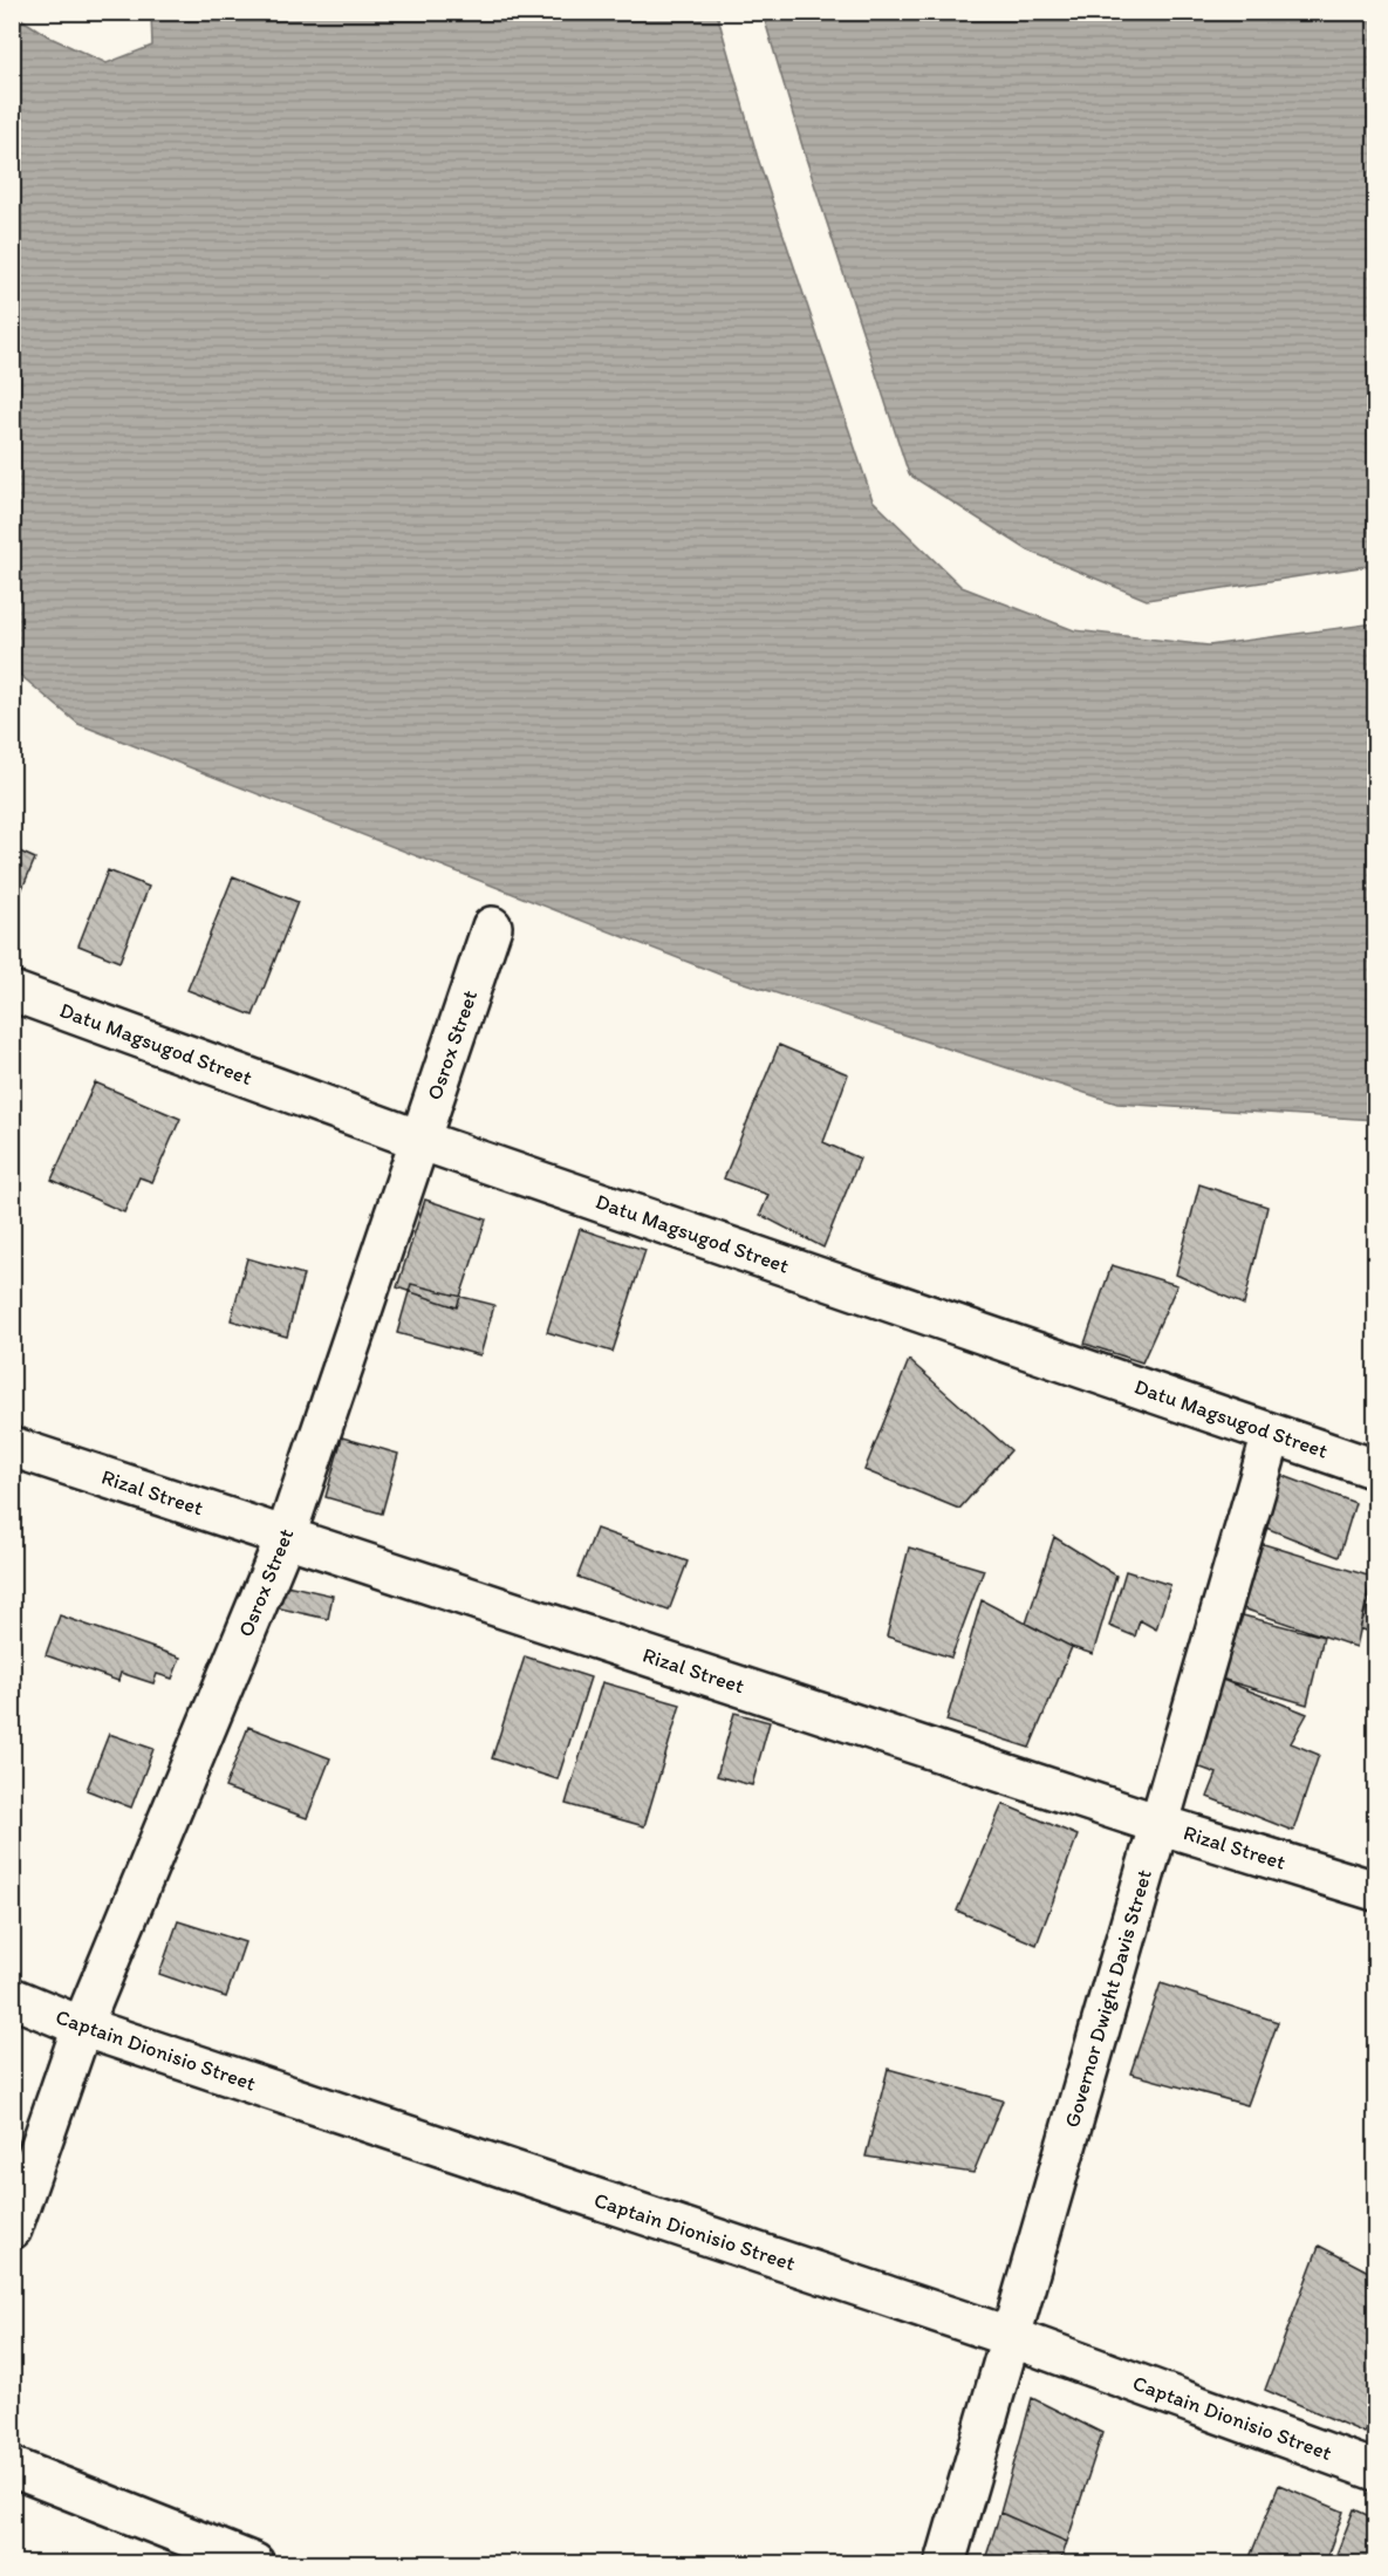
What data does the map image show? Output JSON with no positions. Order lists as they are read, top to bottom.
{
  "streets": {
    "street": [
      "Datu Magsugod Street",
      "Osrox Street",
      "Rizal Street",
      "Governor Dwight Davis Street",
      "Captain Dionisio Street"
    ]
  },
  "crossings": [
    ["Datu Magsugod Street", "Osrox Street"],
    ["Datu Magsugod Street", "Governor Dwight Davis Street"],
    ["Osrox Street", "Rizal Street"],
    ["Osrox Street", "Captain Dionisio Street"],
    ["Rizal Street", "Governor Dwight Davis Street"],
    ["Governor Dwight Davis Street", "Captain Dionisio Street"]
  ]
}
